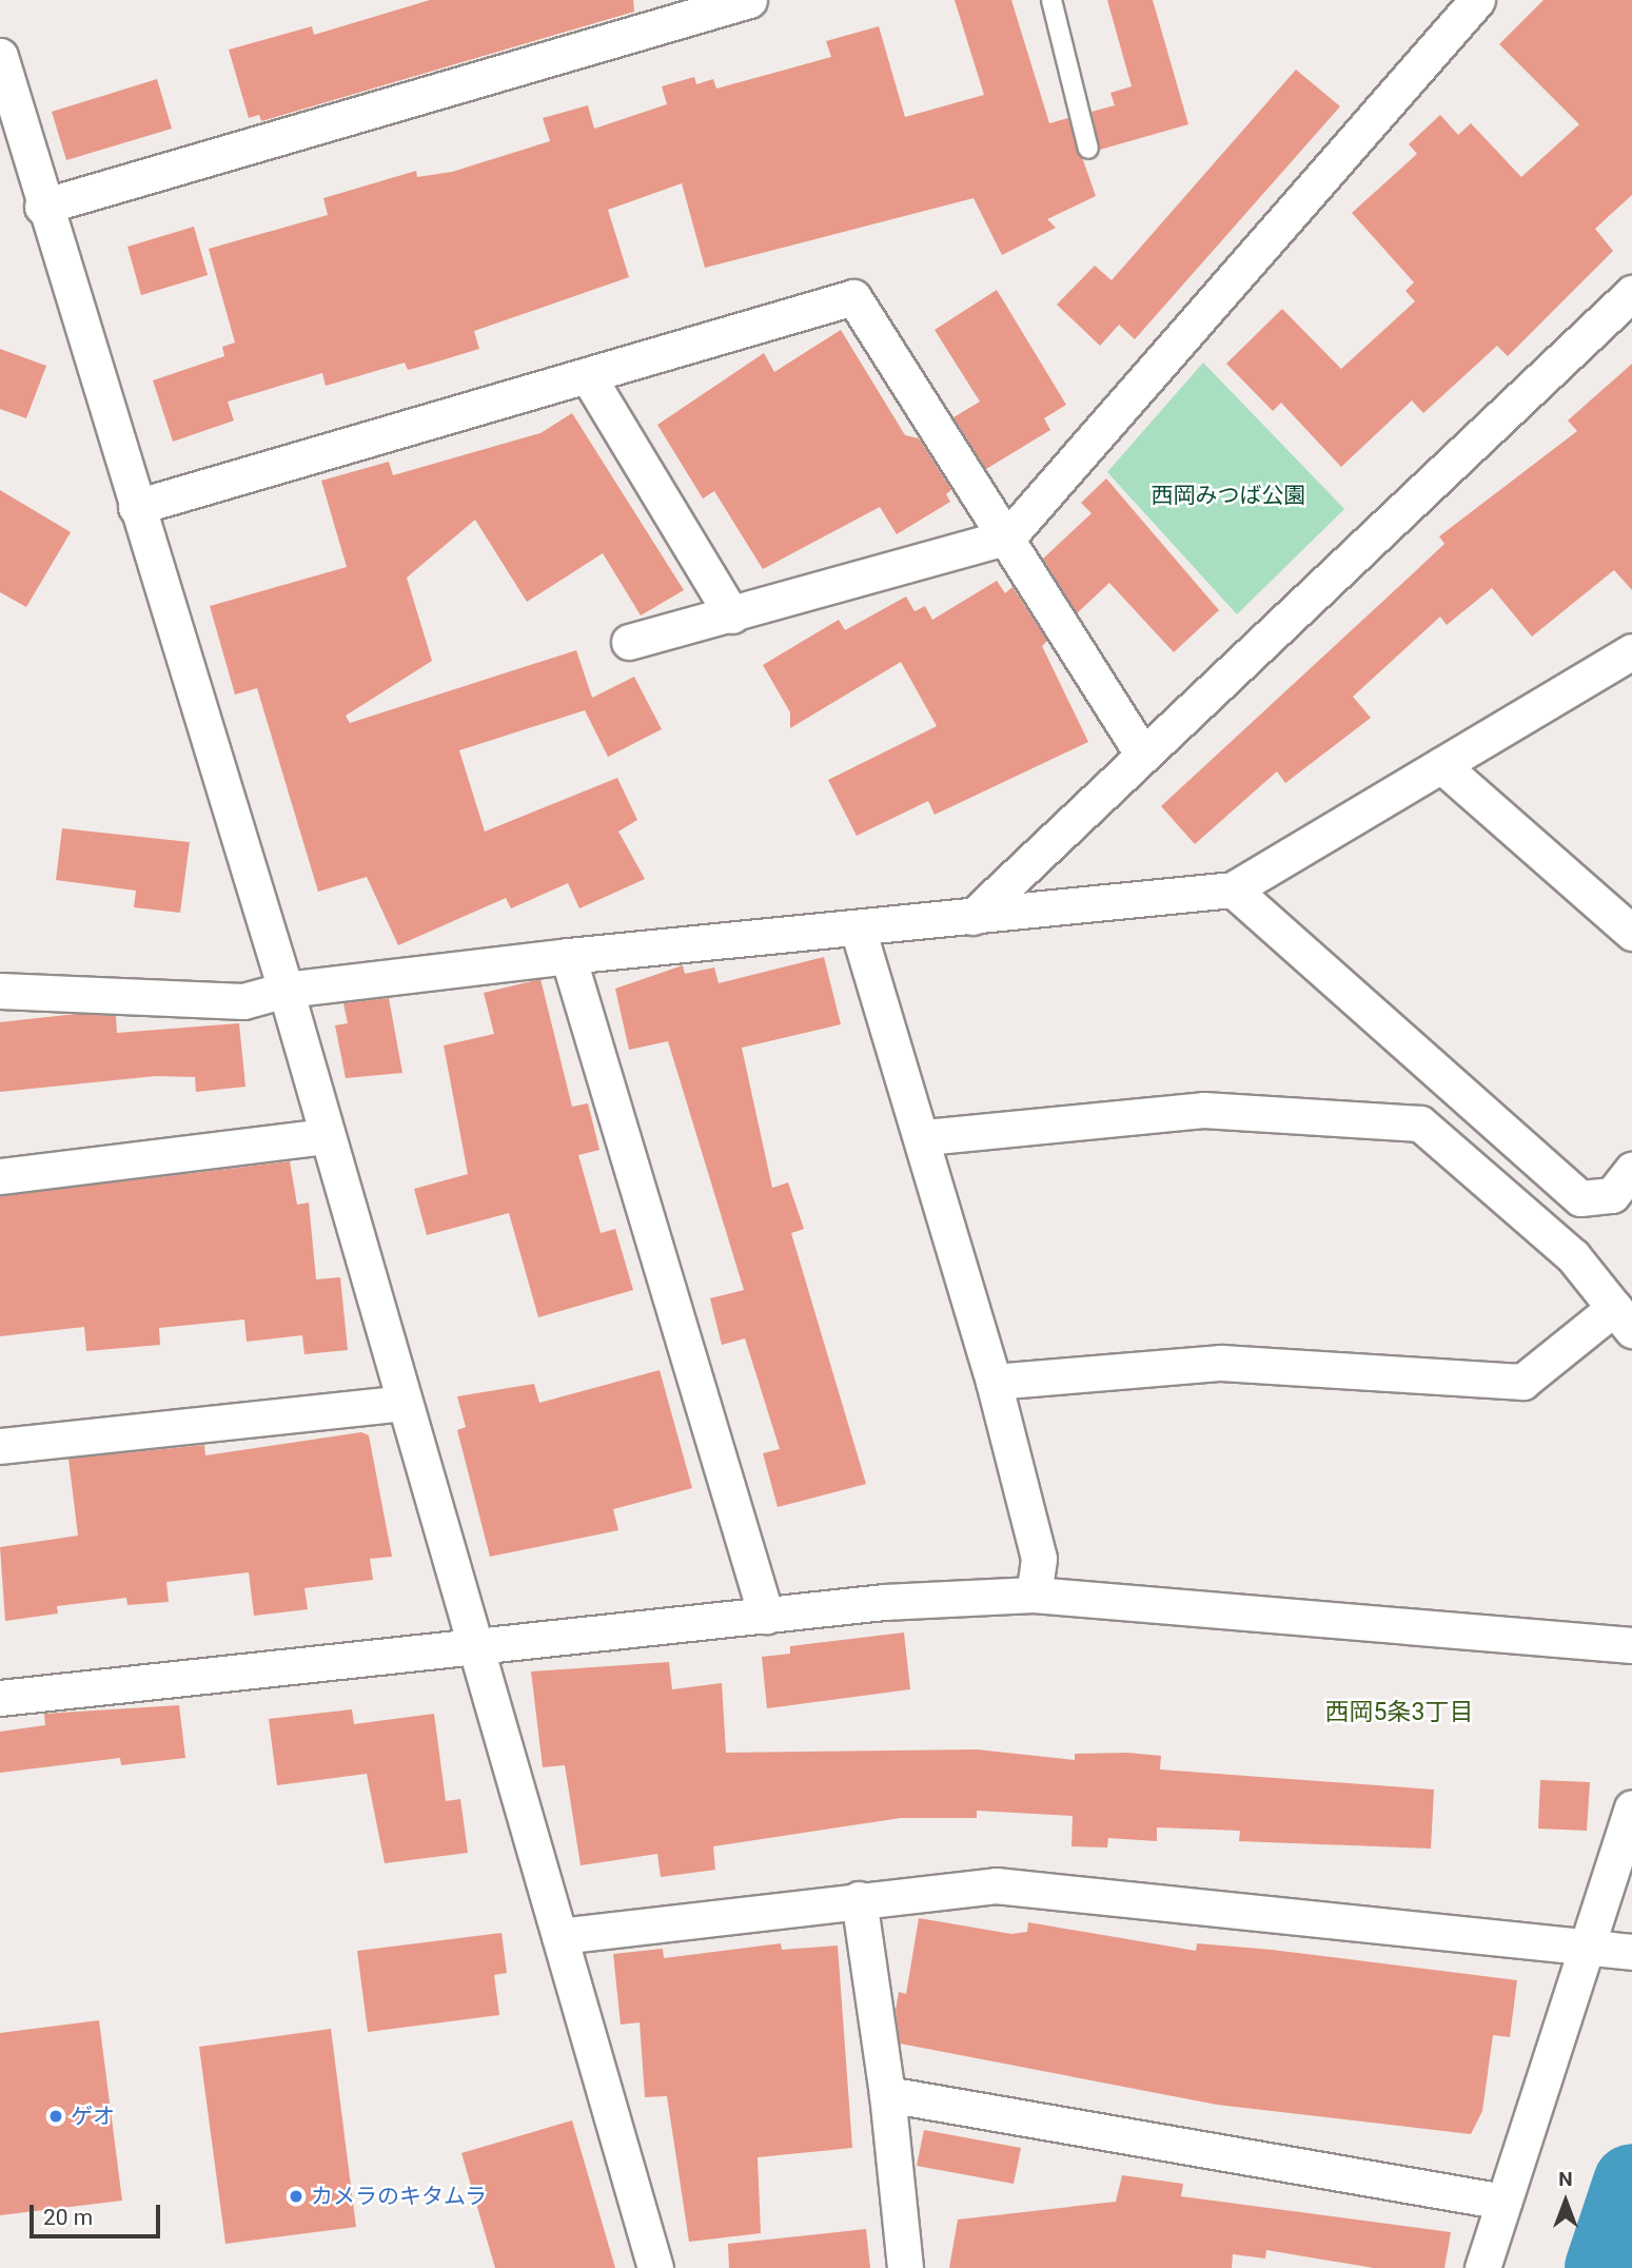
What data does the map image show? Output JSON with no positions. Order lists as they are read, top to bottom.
{
  "districts": ["西岡5条3丁目"],
  "parks": ["西岡みつば公園"],
  "places": ["ゲオ", "カメラのキタムラ"],
  "scale_bar": "20 m",
  "north": "top"
}
